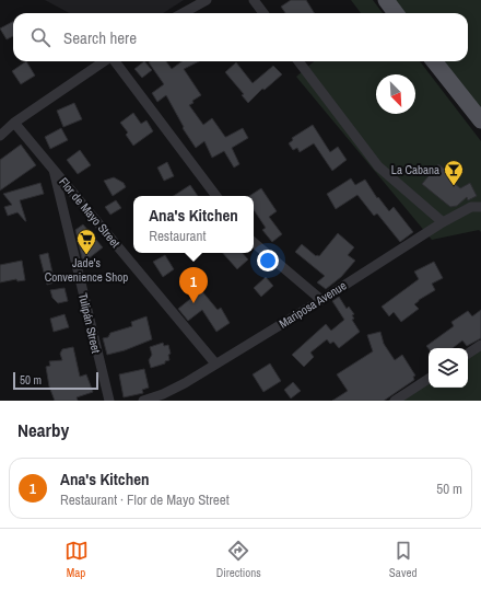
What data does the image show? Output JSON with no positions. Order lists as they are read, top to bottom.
{
  "streets": {
    "street": ["Flor de Mayo Street", "Mariposa Avenue", "Tulipán Street"]
  },
  "crossings": [
    ["Flor de Mayo Street", "Mariposa Avenue"],
    ["Flor de Mayo Street", "Tulipán Street"]
  ],
  "places": {
    "bar": ["La Cabana"],
    "supermarket": ["Jade's Convenience Shop"]
  },
  "scale_bar": "50 m",
  "north": "bottom right",
  "page": {
    "search": "Search here",
    "popup": ["Ana's Kitchen", "Restaurant"],
    "pins": "1",
    "scale": "50 m",
    "heading": "Nearby",
    "list": [
      {
        "mark": "1",
        "name": "Ana's Kitchen",
        "note": "Restaurant · Flor de Mayo Street",
        "value": "50 m"
      }
    ],
    "nav": ["Map", "Directions", "Saved"]
  }
}
